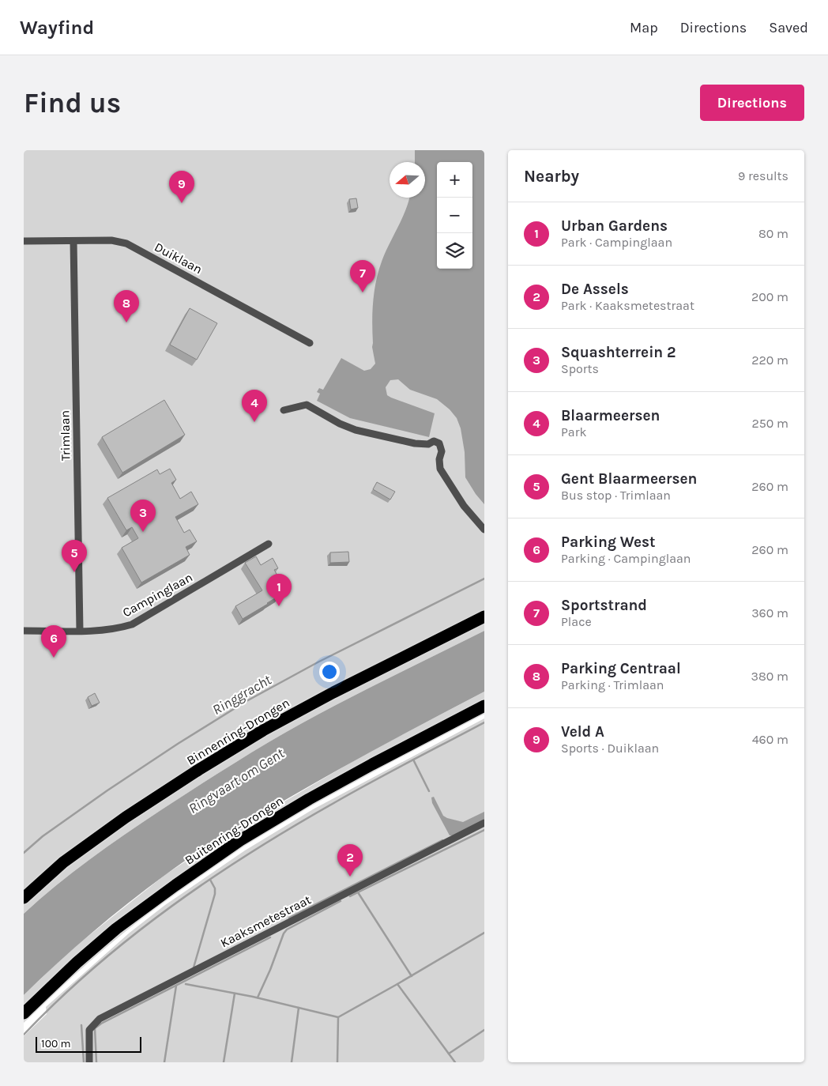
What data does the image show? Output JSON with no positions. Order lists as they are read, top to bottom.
{
  "streets": {
    "highway": ["Binnenring-Drongen", "Buitenring-Drongen"],
    "street": [
      "Duiklaan",
      "Trimlaan",
      "Campinglaan",
      "Kaaksmetestraat"
    ]
  },
  "crossings": [
    ["Duiklaan", "Trimlaan"],
    ["Trimlaan", "Campinglaan"]
  ],
  "water": ["Ringgracht", "Ringvaart om Gent"],
  "scale_bar": "100 m",
  "north": "left",
  "page": {
    "header": "Wayfind",
    "nav": ["Map", "Directions", "Saved"],
    "buttons": "Directions",
    "title": "Find us",
    "heading": ["Nearby", "9 results"],
    "map_buttons": ["+", "−"],
    "pins": [
      "9",
      "7",
      "8",
      "4",
      "3",
      "5",
      "1",
      "6",
      "2"
    ],
    "list": [
      {
        "mark": "1",
        "name": "Urban Gardens",
        "note": "Park · Campinglaan",
        "value": "80 m"
      },
      {
        "mark": "2",
        "name": "De Assels",
        "note": "Park · Kaaksmetestraat",
        "value": "200 m"
      },
      {
        "mark": "3",
        "name": "Squashterrein 2",
        "note": "Sports",
        "value": "220 m"
      },
      {
        "mark": "4",
        "name": "Blaarmeersen",
        "note": "Park",
        "value": "250 m"
      },
      {
        "mark": "5",
        "name": "Gent Blaarmeersen",
        "note": "Bus stop · Trimlaan",
        "value": "260 m"
      },
      {
        "mark": "6",
        "name": "Parking West",
        "note": "Parking · Campinglaan",
        "value": "260 m"
      },
      {
        "mark": "7",
        "name": "Sportstrand",
        "note": "Place",
        "value": "360 m"
      },
      {
        "mark": "8",
        "name": "Parking Centraal",
        "note": "Parking · Trimlaan",
        "value": "380 m"
      },
      {
        "mark": "9",
        "name": "Veld A",
        "note": "Sports · Duiklaan",
        "value": "460 m"
      }
    ],
    "scale": "100 m"
  }
}
